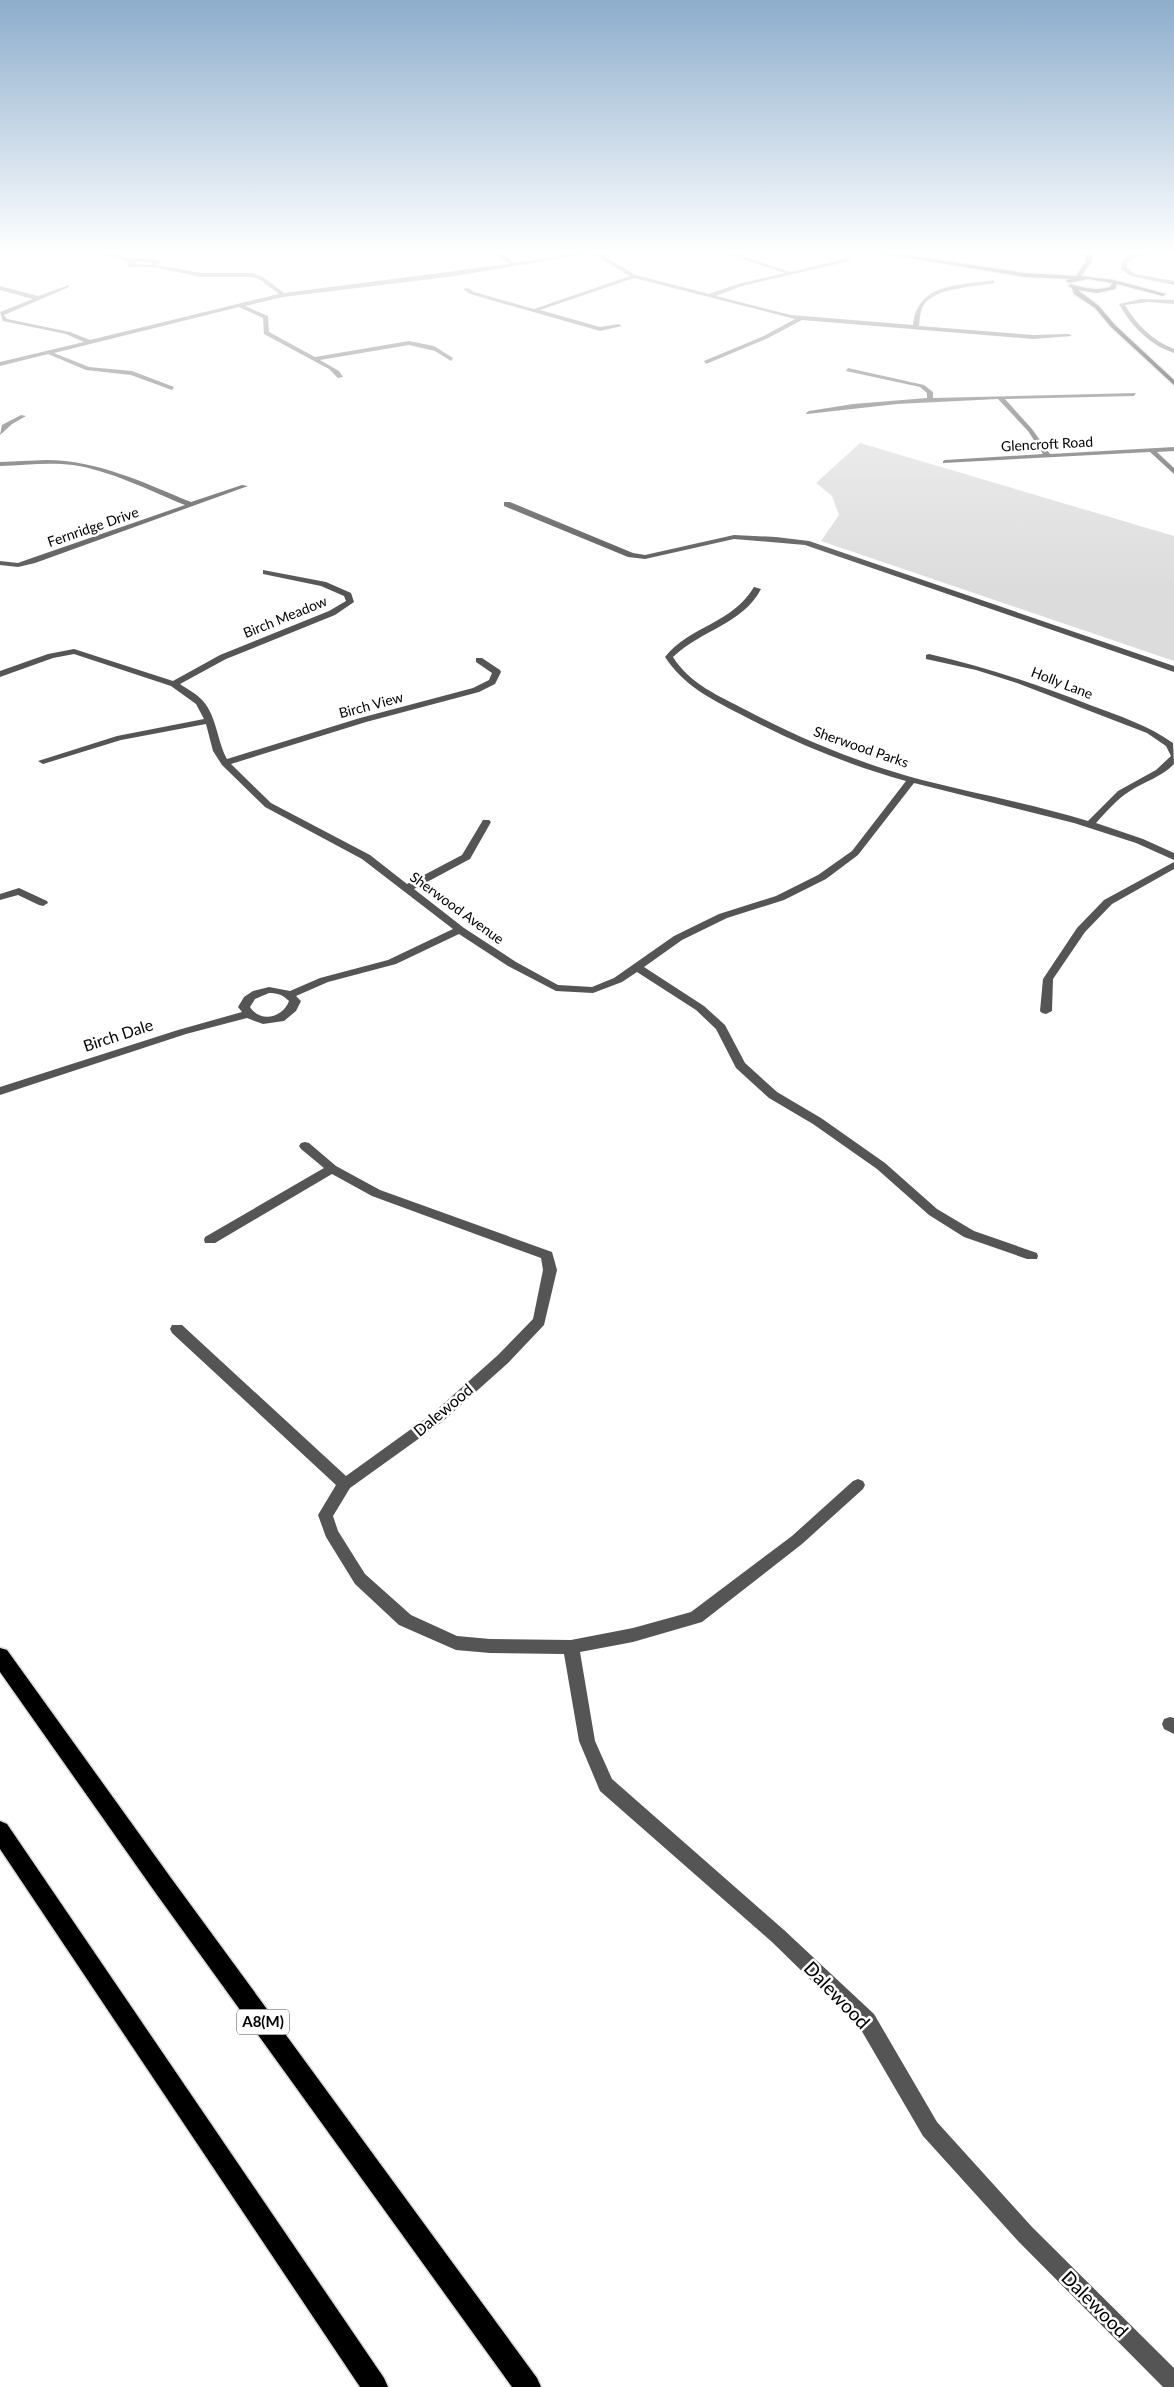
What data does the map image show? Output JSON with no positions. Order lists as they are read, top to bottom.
{
  "streets": {
    "highway": ["A8(M)"],
    "street": [
      "Glencroft Road",
      "Fernridge Drive",
      "Birch Meadow",
      "Holly Lane",
      "Birch View",
      "Sherwood Parks",
      "Sherwood Avenue",
      "Birch Dale",
      "Dalewood"
    ]
  },
  "crossings": [
    ["Birch Meadow", "Sherwood Avenue"],
    ["Birch View", "Sherwood Avenue"],
    ["Sherwood Parks", "Sherwood Avenue"]
  ]
}
